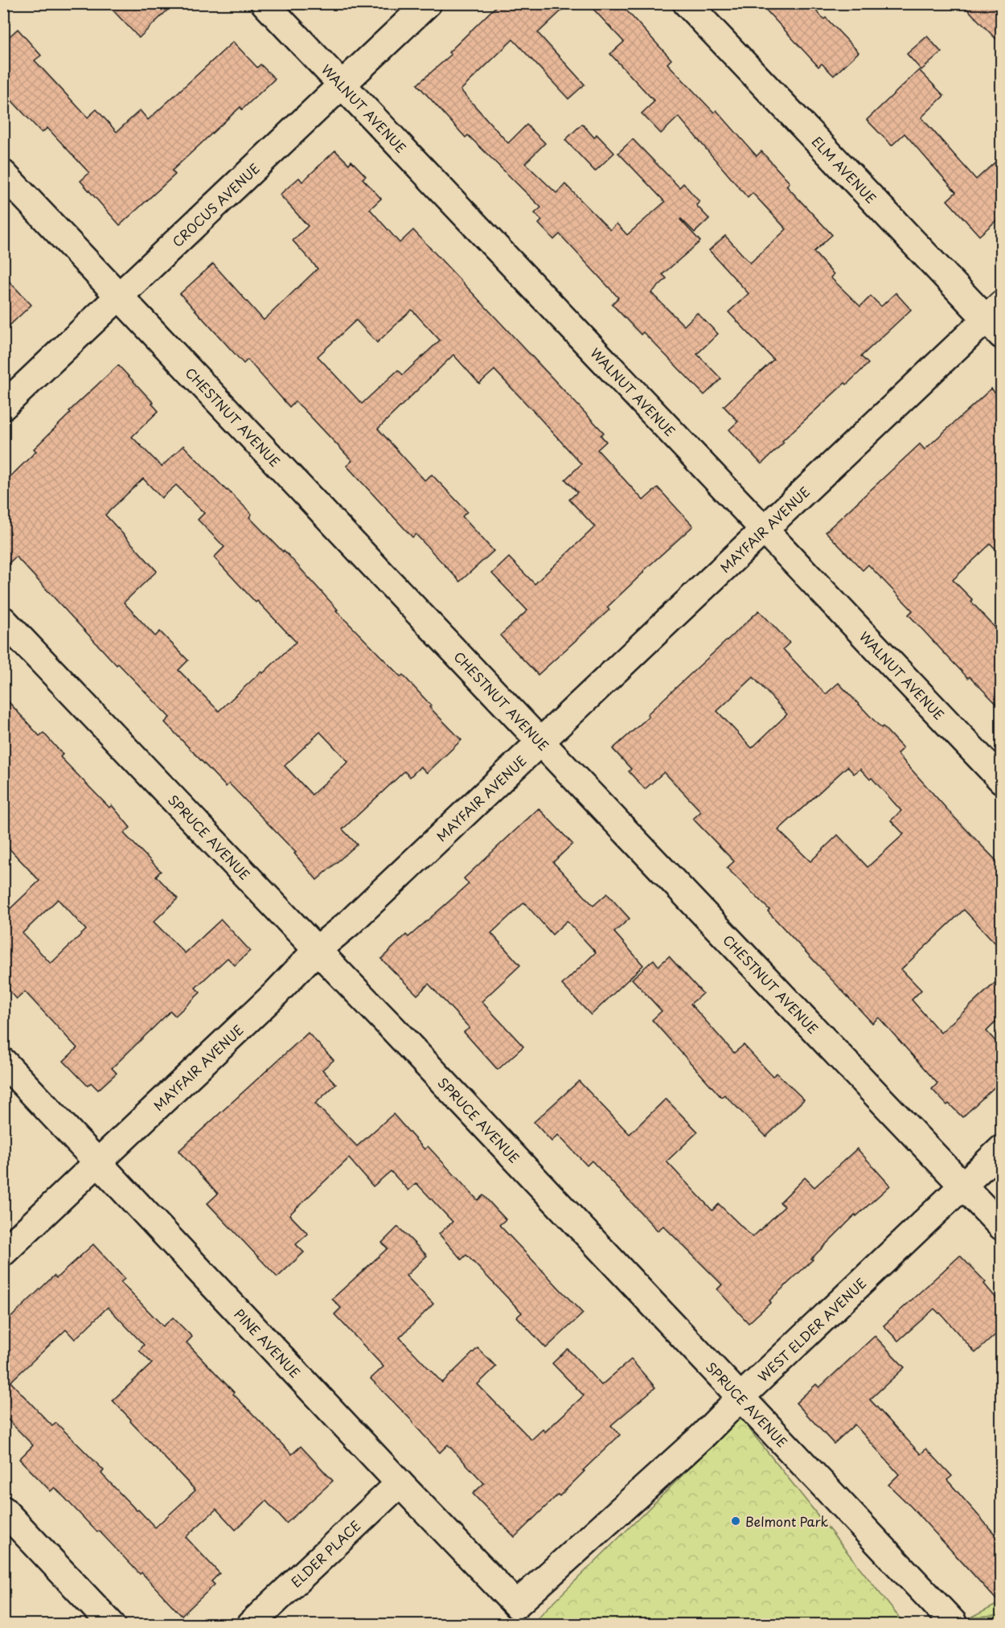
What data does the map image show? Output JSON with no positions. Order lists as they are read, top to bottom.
{
  "streets": {
    "street": [
      "WALNUT AVENUE",
      "ELM AVENUE",
      "CROCUS AVENUE",
      "CHESTNUT AVENUE",
      "MAYFAIR AVENUE",
      "SPRUCE AVENUE",
      "WEST ELDER AVENUE",
      "PINE AVENUE",
      "ELDER PLACE"
    ]
  },
  "crossings": [
    ["WALNUT AVENUE", "CROCUS AVENUE"],
    ["WALNUT AVENUE", "MAYFAIR AVENUE"],
    ["ELM AVENUE", "MAYFAIR AVENUE"],
    ["CROCUS AVENUE", "CHESTNUT AVENUE"],
    ["CHESTNUT AVENUE", "MAYFAIR AVENUE"],
    ["CHESTNUT AVENUE", "WEST ELDER AVENUE"],
    ["MAYFAIR AVENUE", "SPRUCE AVENUE"],
    ["MAYFAIR AVENUE", "PINE AVENUE"],
    ["SPRUCE AVENUE", "WEST ELDER AVENUE"],
    ["WEST ELDER AVENUE", "PINE AVENUE"],
    ["PINE AVENUE", "ELDER PLACE"]
  ],
  "places": ["Belmont Park"]
}
